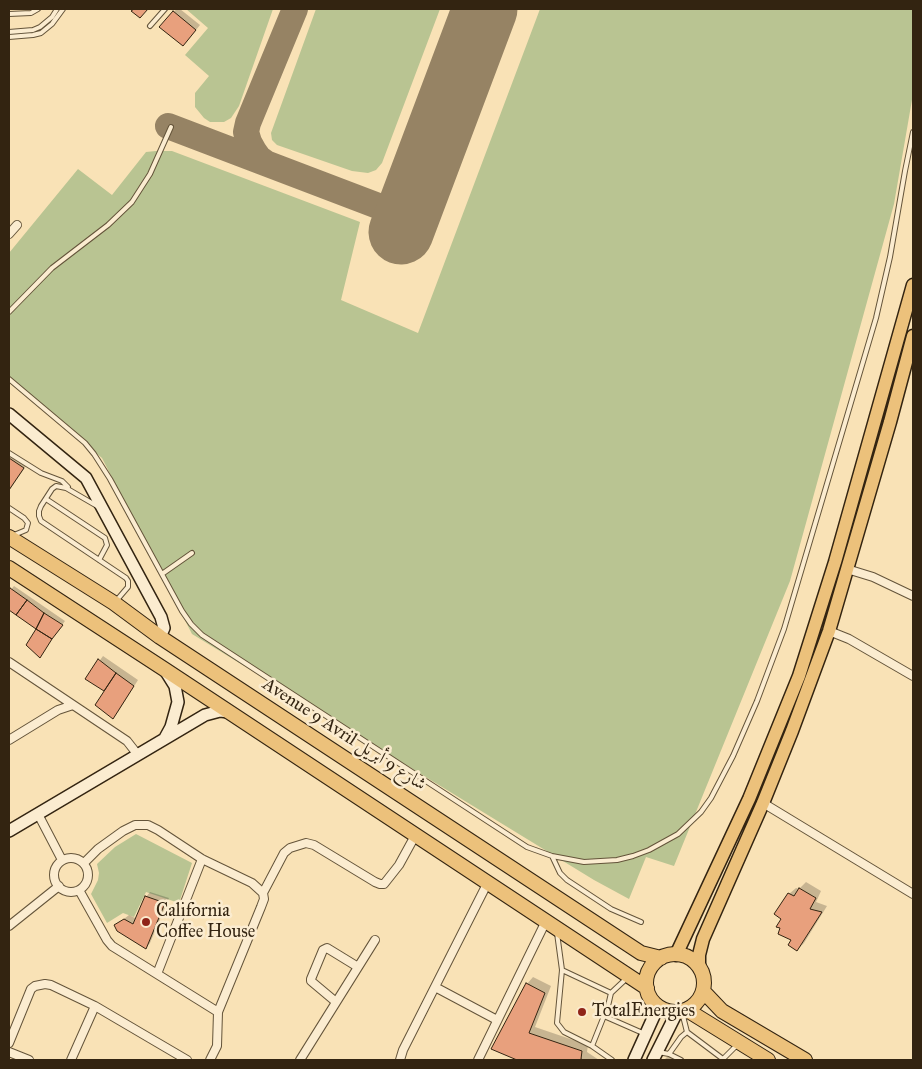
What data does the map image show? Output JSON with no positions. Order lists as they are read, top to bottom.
{
  "streets": {
    "highway": ["Avenue 9 Avril شارع 9 أبريل"]
  },
  "places": ["California Coffee House", "TotalEnergies"]
}
